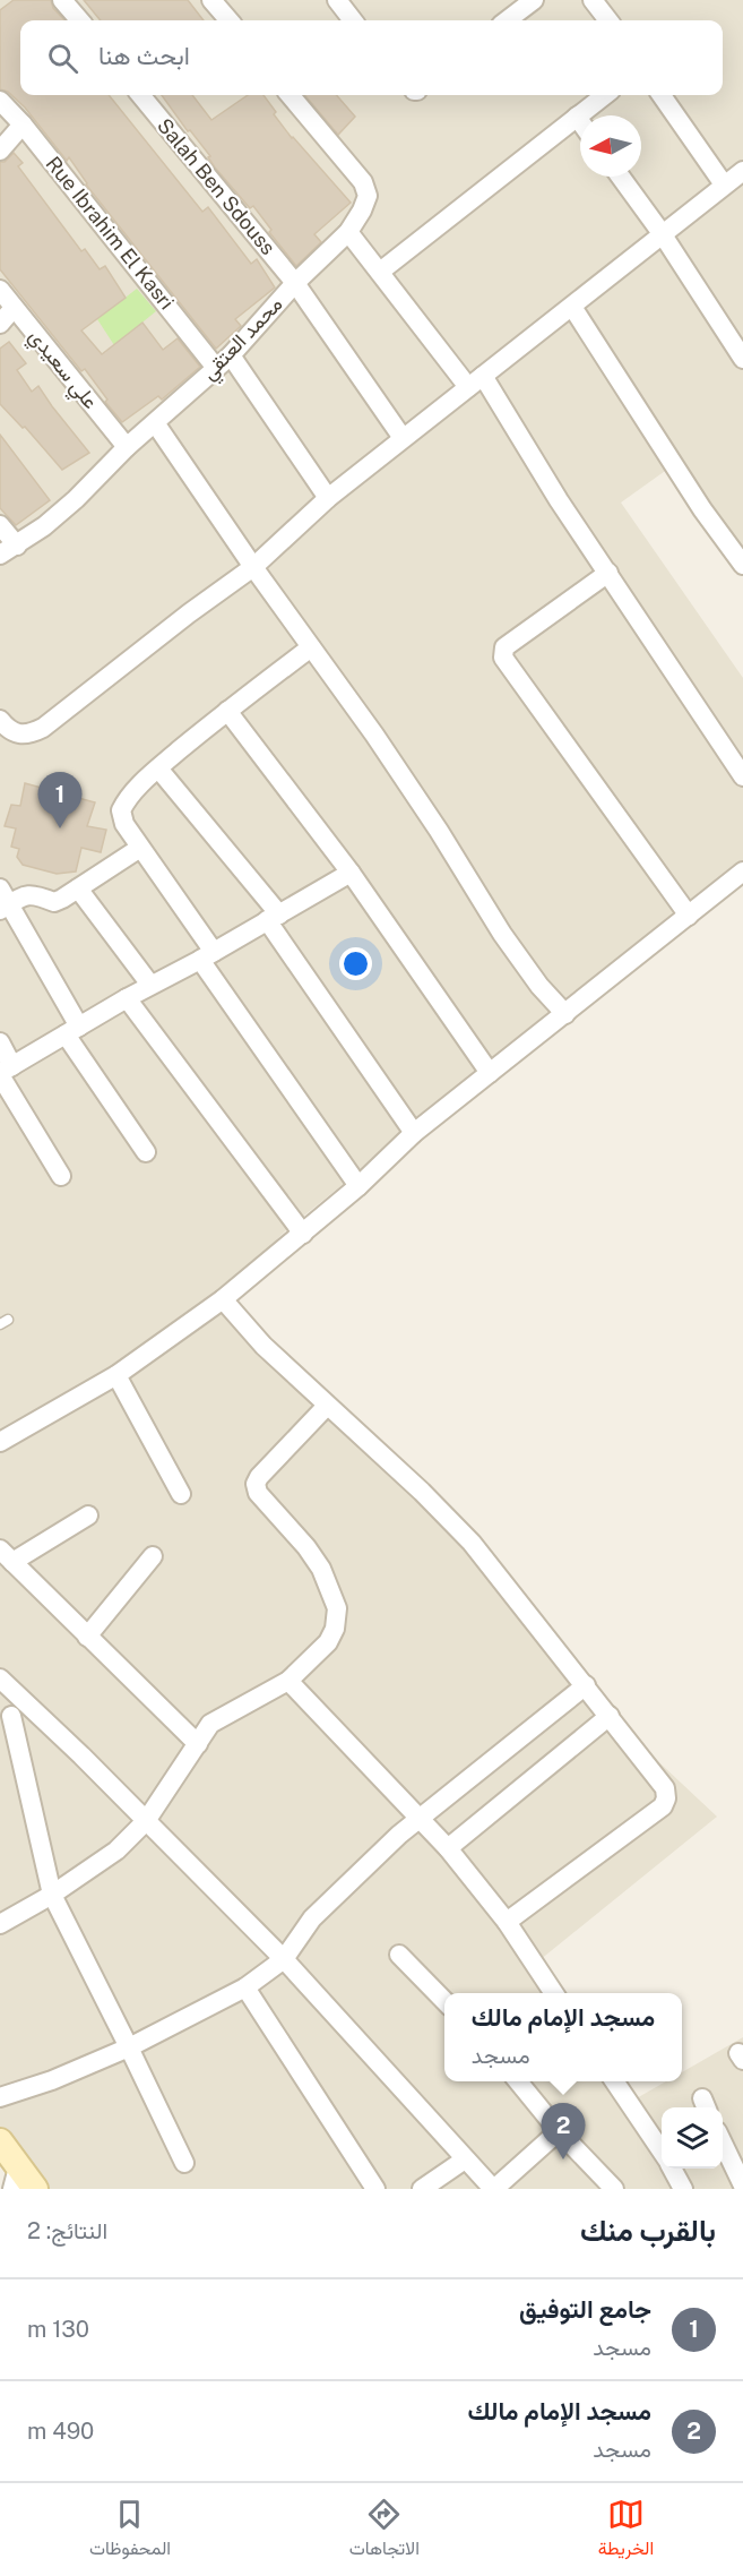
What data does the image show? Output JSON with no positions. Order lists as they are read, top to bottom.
{
  "streets": {
    "street": [
      "Salah Ben Sdouss",
      "Rue Ibrahim El Kasri",
      "محمد العتقي",
      "علي سعيدي"
    ]
  },
  "crossings": [
    ["Salah Ben Sdouss", "محمد العتقي"],
    ["Rue Ibrahim El Kasri", "محمد العتقي"],
    ["محمد العتقي", "علي سعيدي"]
  ],
  "north": "left",
  "page": {
    "search": "ابحث هنا",
    "pins": ["1", "2"],
    "popup": ["مسجد الإمام مالك", "مسجد"],
    "heading": ["بالقرب منك", "النتائج: 2"],
    "list": [
      {
        "mark": "1",
        "name": "جامع التوفيق",
        "note": "مسجد",
        "value": "130 m"
      },
      {
        "mark": "2",
        "name": "مسجد الإمام مالك",
        "note": "مسجد",
        "value": "490 m"
      }
    ],
    "nav": ["الخريطة", "الاتجاهات", "المحفوظات"]
  }
}
